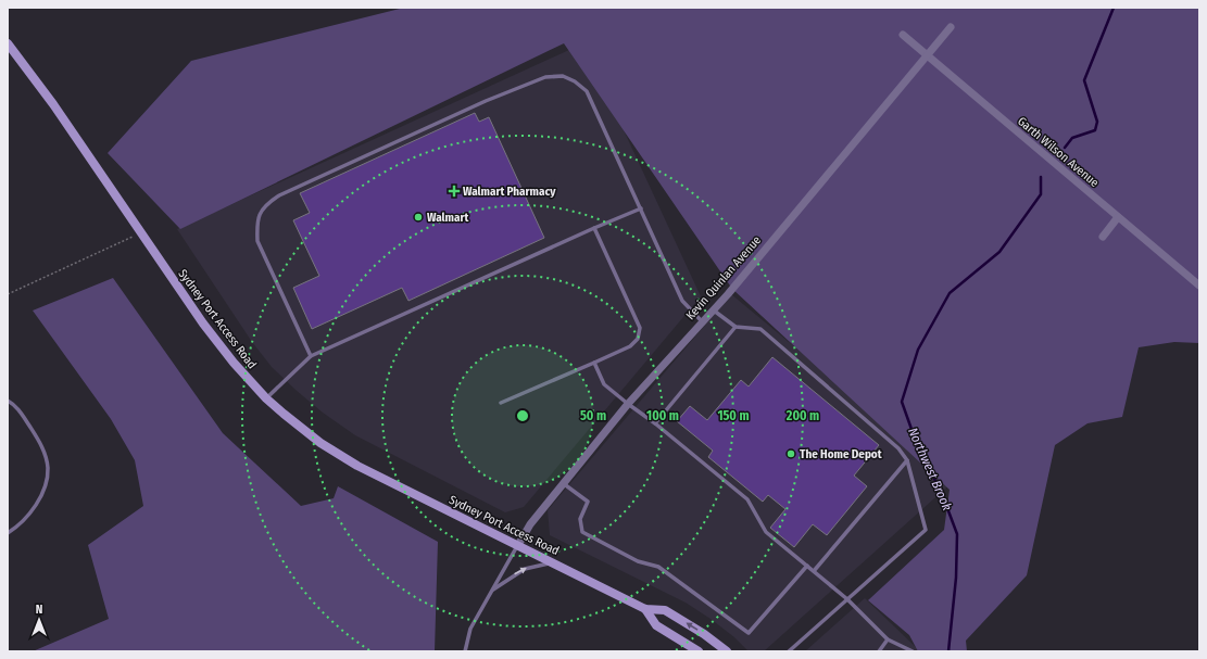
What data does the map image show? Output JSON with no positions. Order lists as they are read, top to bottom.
{
  "streets": {
    "main road": ["Sydney Port Access Road"],
    "street": ["Garth Wilson Avenue", "Kevin Quinlan Avenue"]
  },
  "crossings": [
    ["Garth Wilson Avenue", "Kevin Quinlan Avenue"],
    ["Kevin Quinlan Avenue", "Sydney Port Access Road"]
  ],
  "water": ["Northwest Brook"],
  "places": {
    "health": ["Walmart Pharmacy"],
    "other": ["Walmart", "The Home Depot"]
  },
  "north": "top",
  "rings": [
    "50 m",
    "100 m",
    "150 m",
    "200 m"
  ]
}
